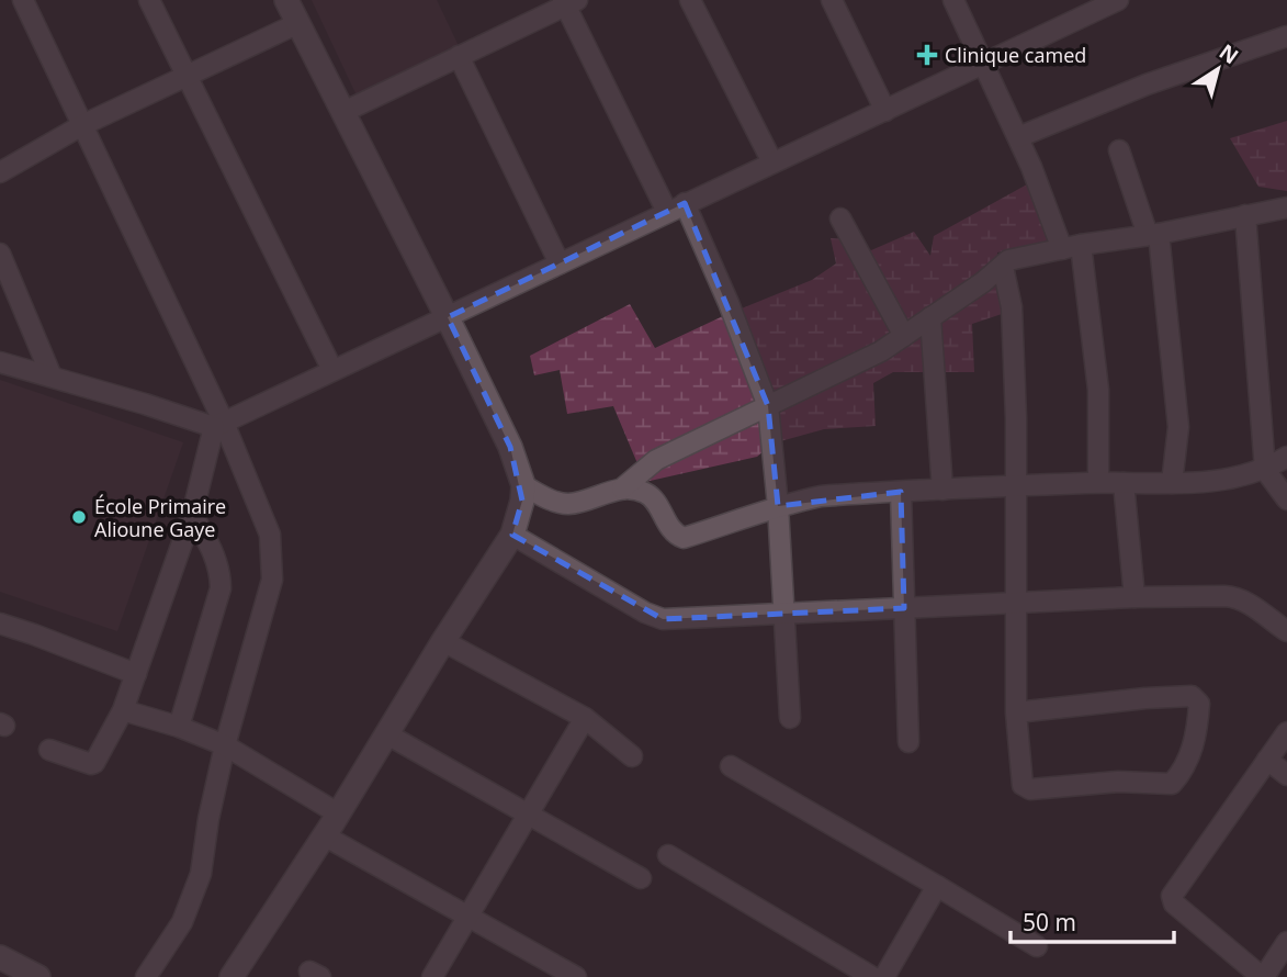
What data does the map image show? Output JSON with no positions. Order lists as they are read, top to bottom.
{
  "places": {
    "health": ["Clinique camed"],
    "other": ["École Primaire Alioune Gaye"]
  },
  "scale_bar": "50 m",
  "north": "top right"
}
